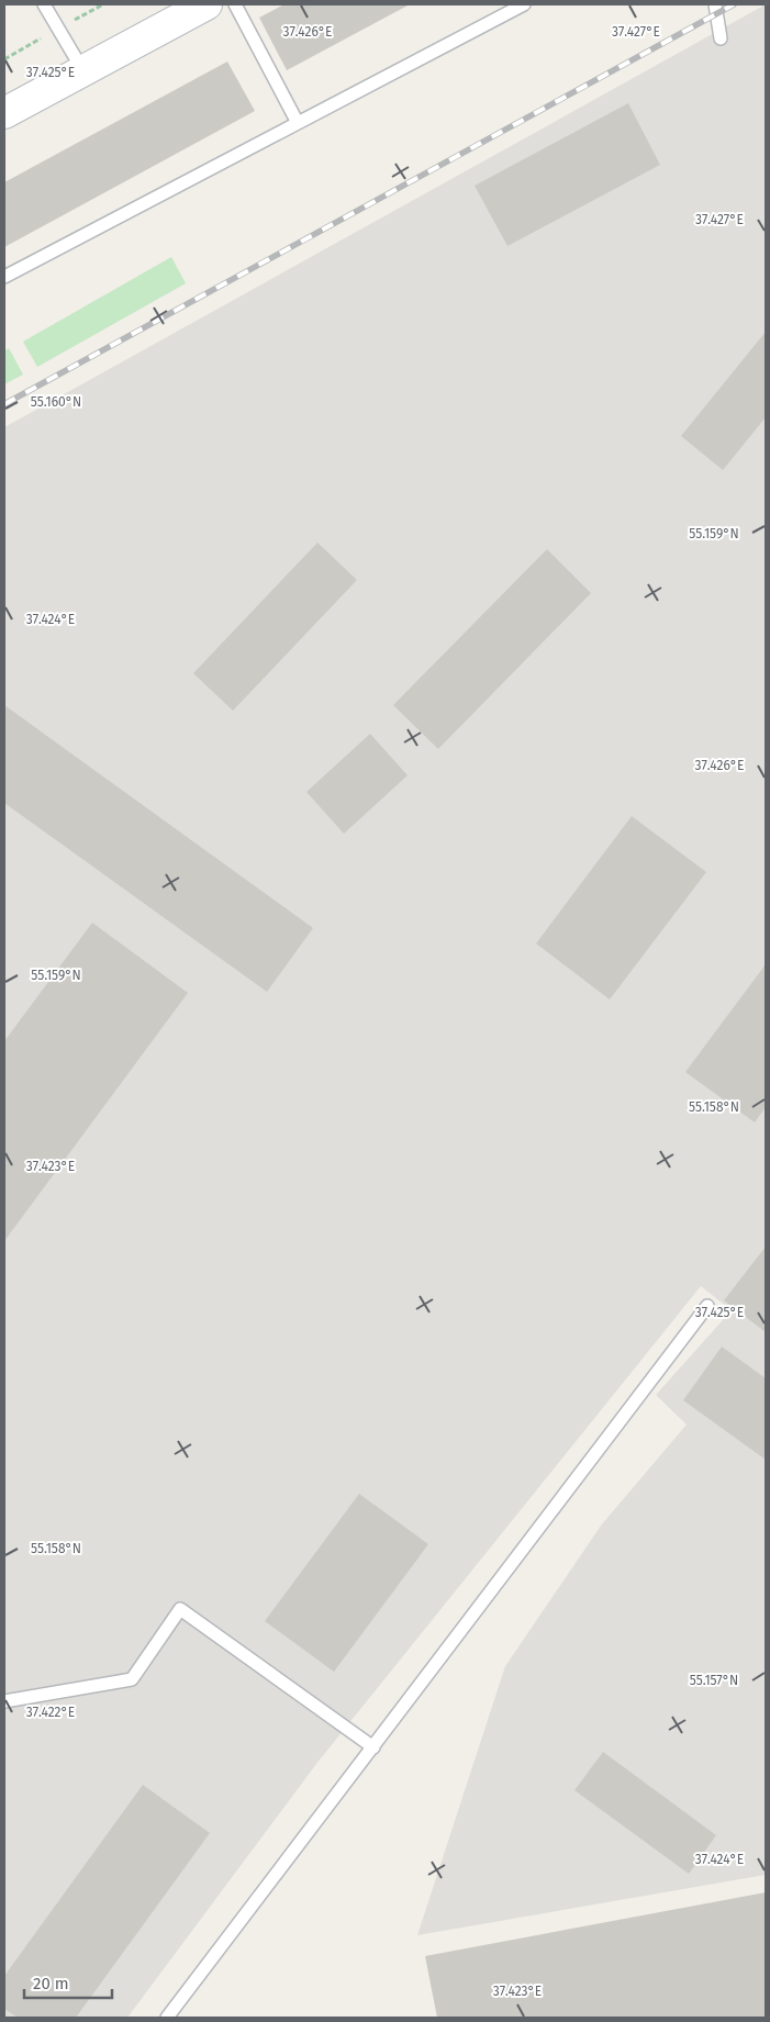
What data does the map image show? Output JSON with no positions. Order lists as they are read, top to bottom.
{
  "scale_bar": "20 m",
  "coordinates": [
    "37.426°E",
    "37.427°E",
    "37.425°E",
    "55.160°N",
    "55.159°N",
    "37.424°E",
    "55.158°N",
    "37.423°E",
    "55.157°N",
    "37.422°E"
  ]
}
